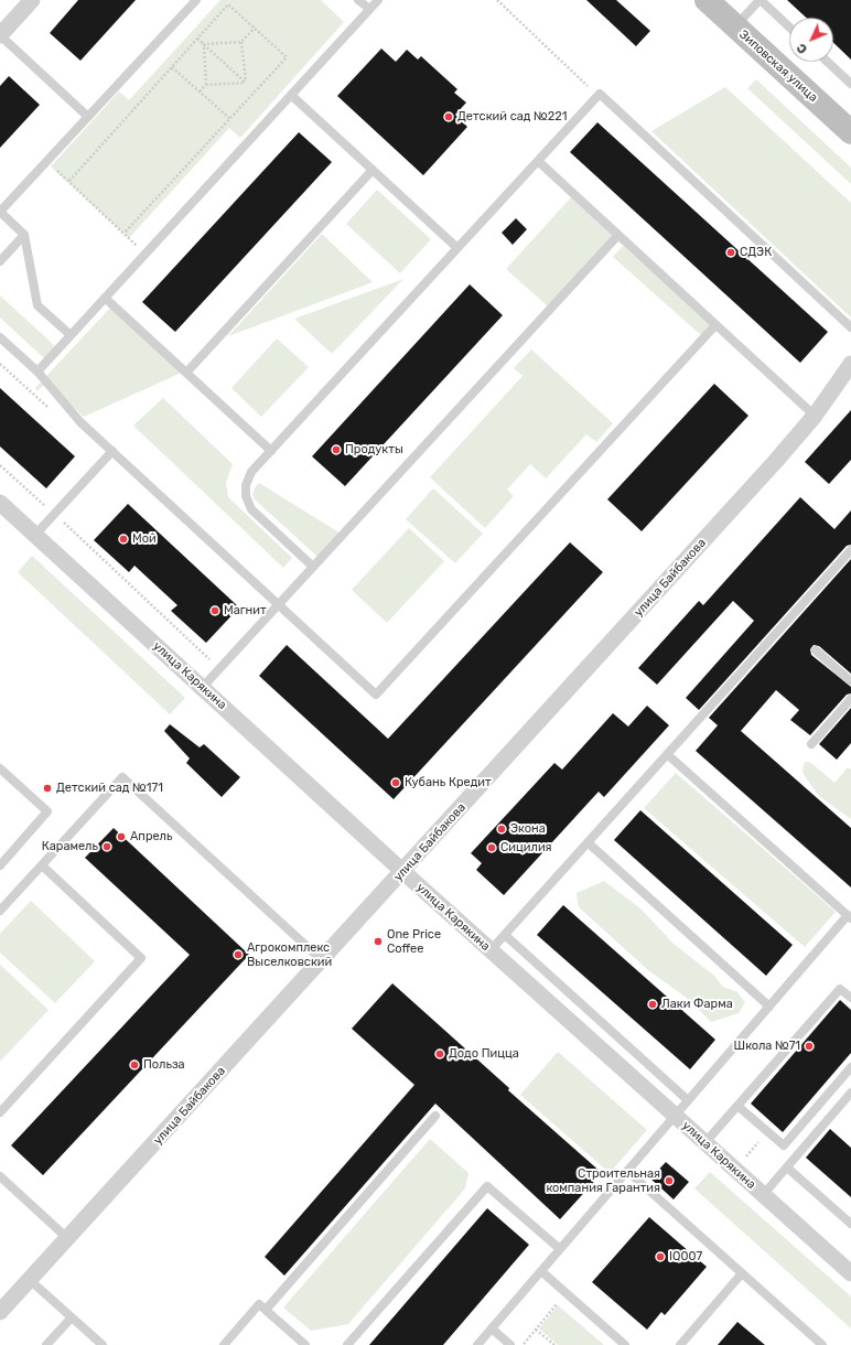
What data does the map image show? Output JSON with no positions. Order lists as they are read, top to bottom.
{
  "streets": {
    "street": ["Зиповская улица", "улица Байбакова", "улица Карякина"]
  },
  "crossings": [
    ["улица Байбакова", "улица Карякина"]
  ],
  "places": [
    "Детский сад №221",
    "СДЭК",
    "Продукты",
    "Мой",
    "Магнит",
    "Кубань Кредит",
    "Детский сад №171",
    "Экона",
    "Апрель",
    "Карамель",
    "Сицилия",
    "One Price Coffee",
    "Агрокомплекс Выселковский",
    "Лаки Фарма",
    "Школа №71",
    "Додо Пицца",
    "Польза",
    "Строительная компания Гарантия",
    "IQ007"
  ],
  "north": "bottom left"
}
